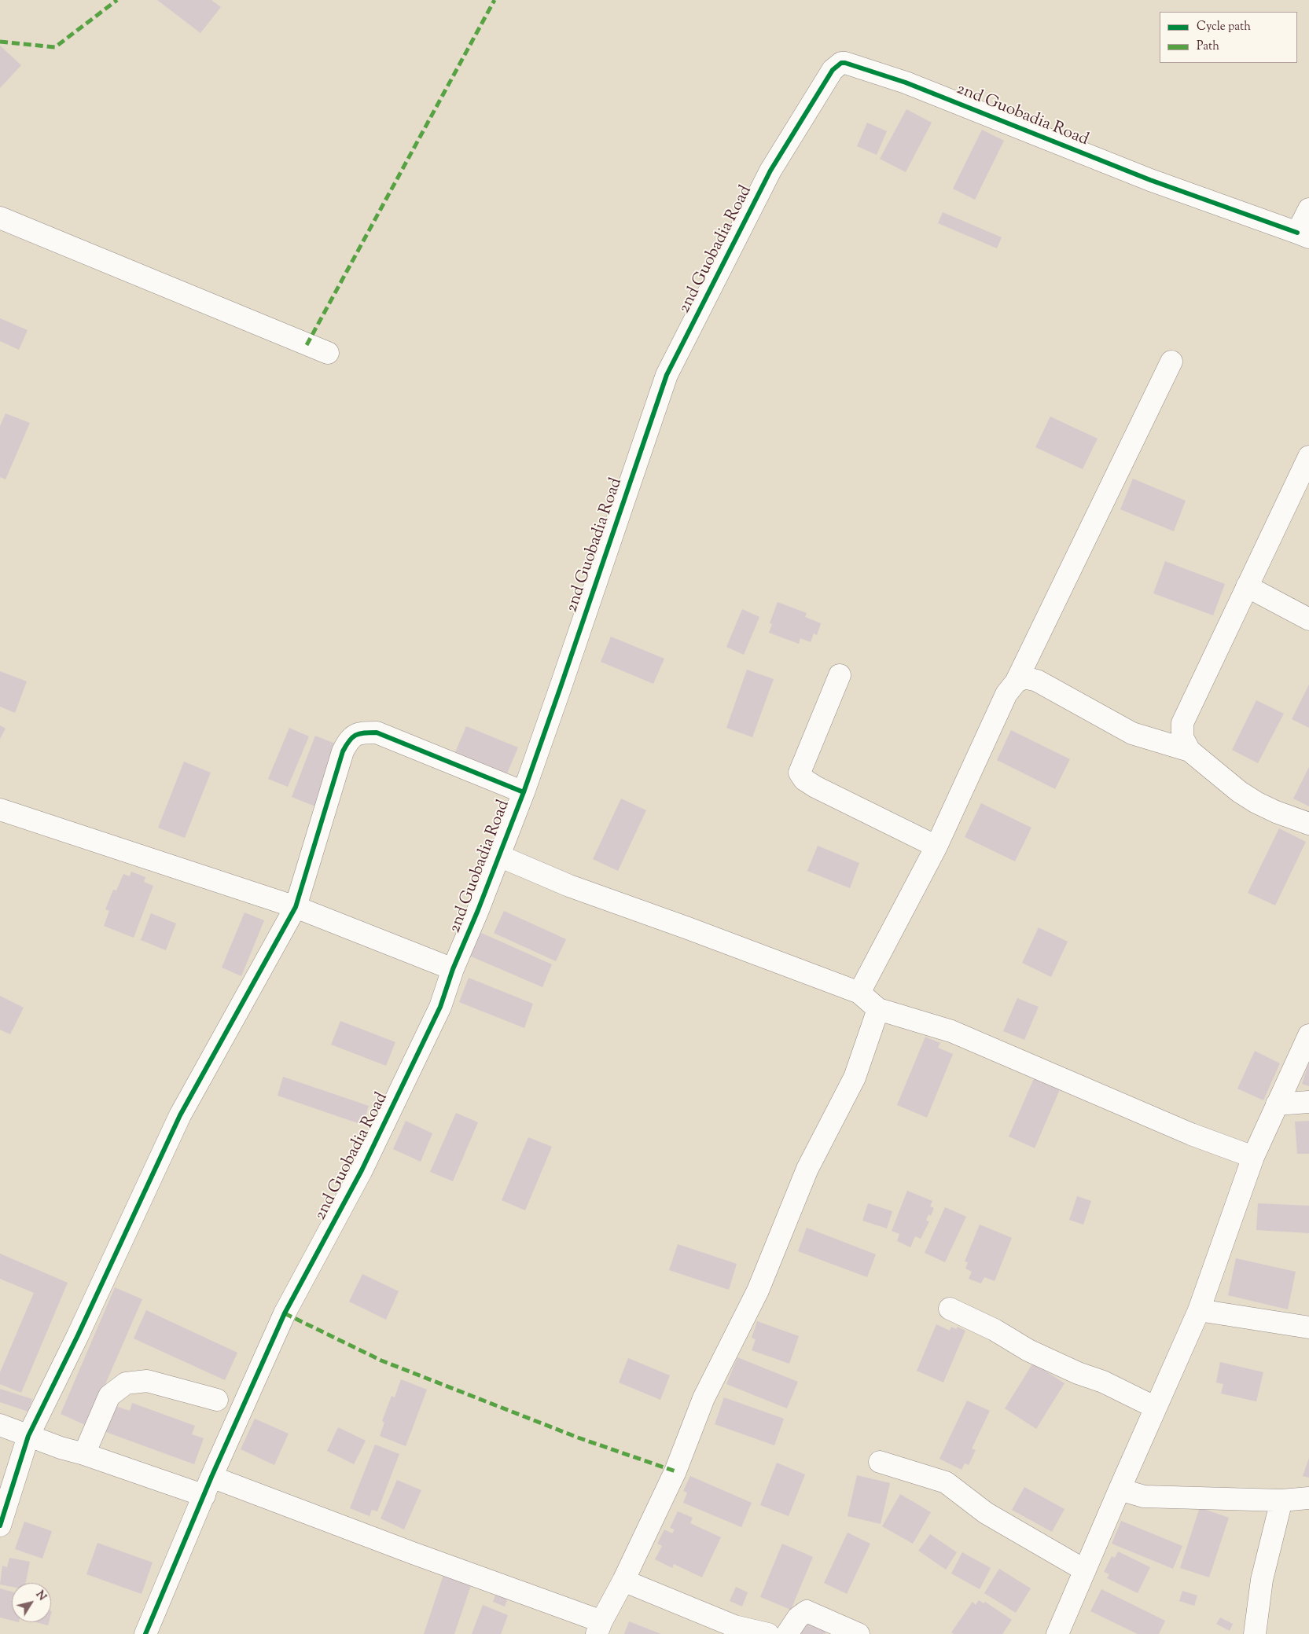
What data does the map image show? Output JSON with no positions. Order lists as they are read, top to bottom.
{
  "streets": {
    "street": ["2nd Guobadia Road"]
  },
  "legend": ["Cycle path", "Path"],
  "north": "top right"
}
